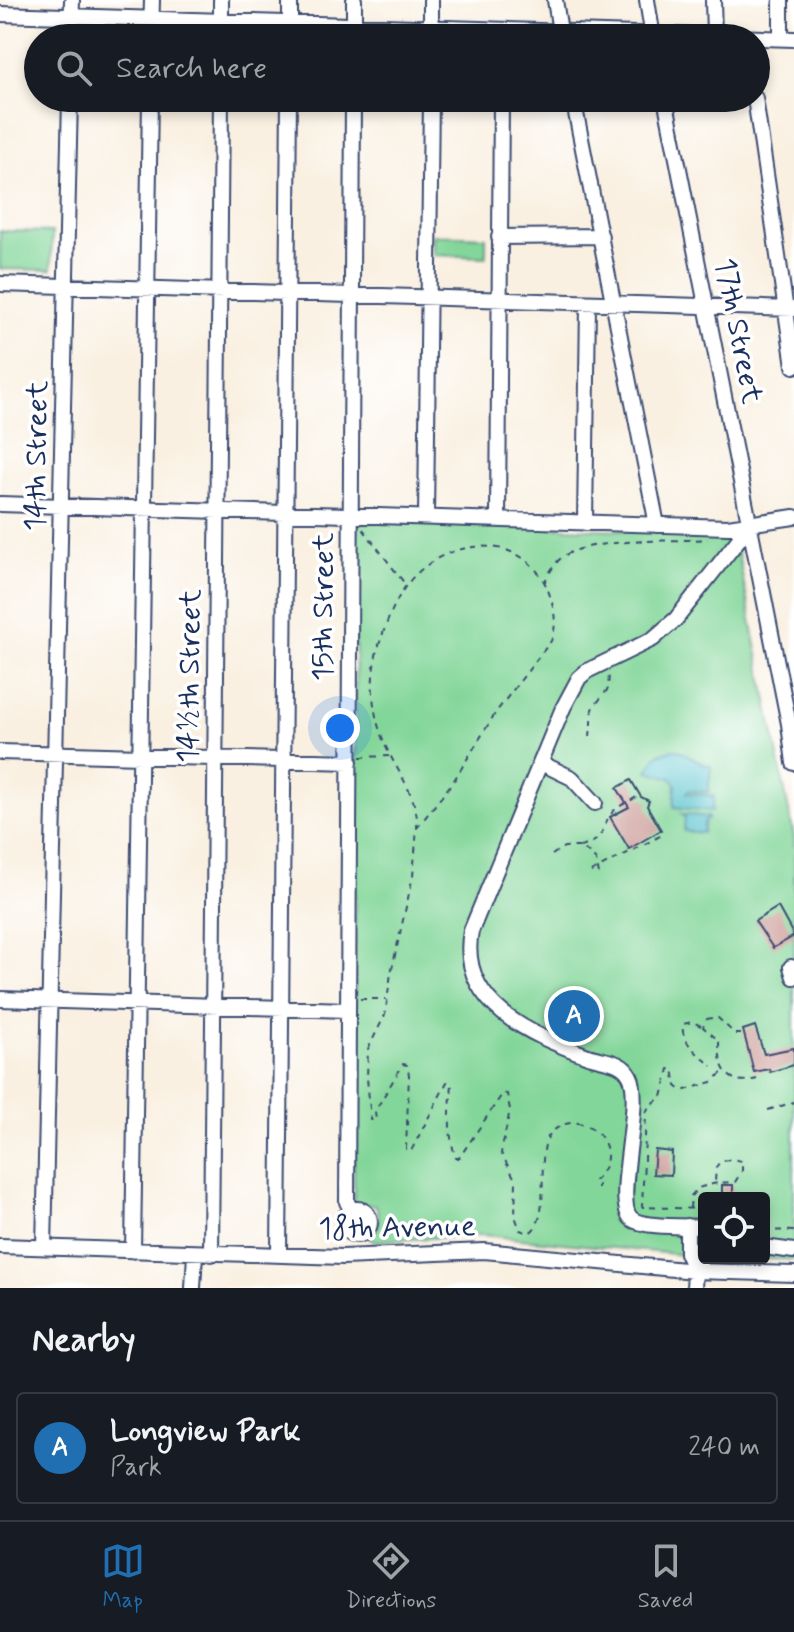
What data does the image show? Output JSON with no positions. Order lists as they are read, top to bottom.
{
  "streets": {
    "street": [
      "17th Street",
      "14th Street",
      "15th Street",
      "14½th Street",
      "18th Avenue"
    ]
  },
  "crossings": [
    ["14th Street", "18th Avenue"],
    ["14½th Street", "18th Avenue"]
  ],
  "page": {
    "search": "Search here",
    "pins": "A",
    "heading": "Nearby",
    "list": [
      {
        "mark": "A",
        "name": "Longview Park",
        "note": "Park",
        "value": "240 m"
      }
    ],
    "nav": ["Map", "Directions", "Saved"]
  }
}
